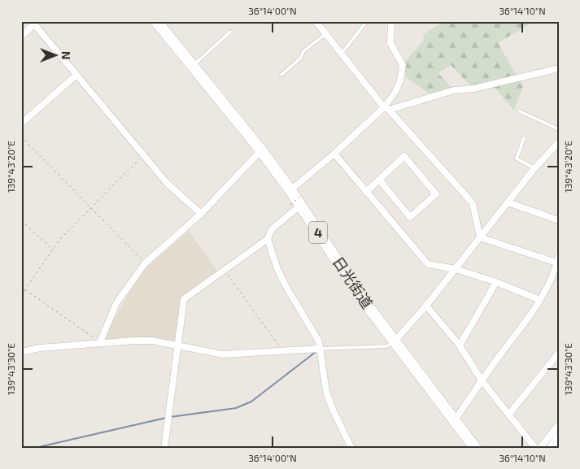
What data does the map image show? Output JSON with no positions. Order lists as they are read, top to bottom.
{
  "streets": {
    "highway": ["4", "日光街道"]
  },
  "north": "right",
  "coordinates": [
    "36°14'00\"N",
    "36°14'10\"N",
    "139°43'20\"E",
    "139°43'30\"E"
  ]
}
